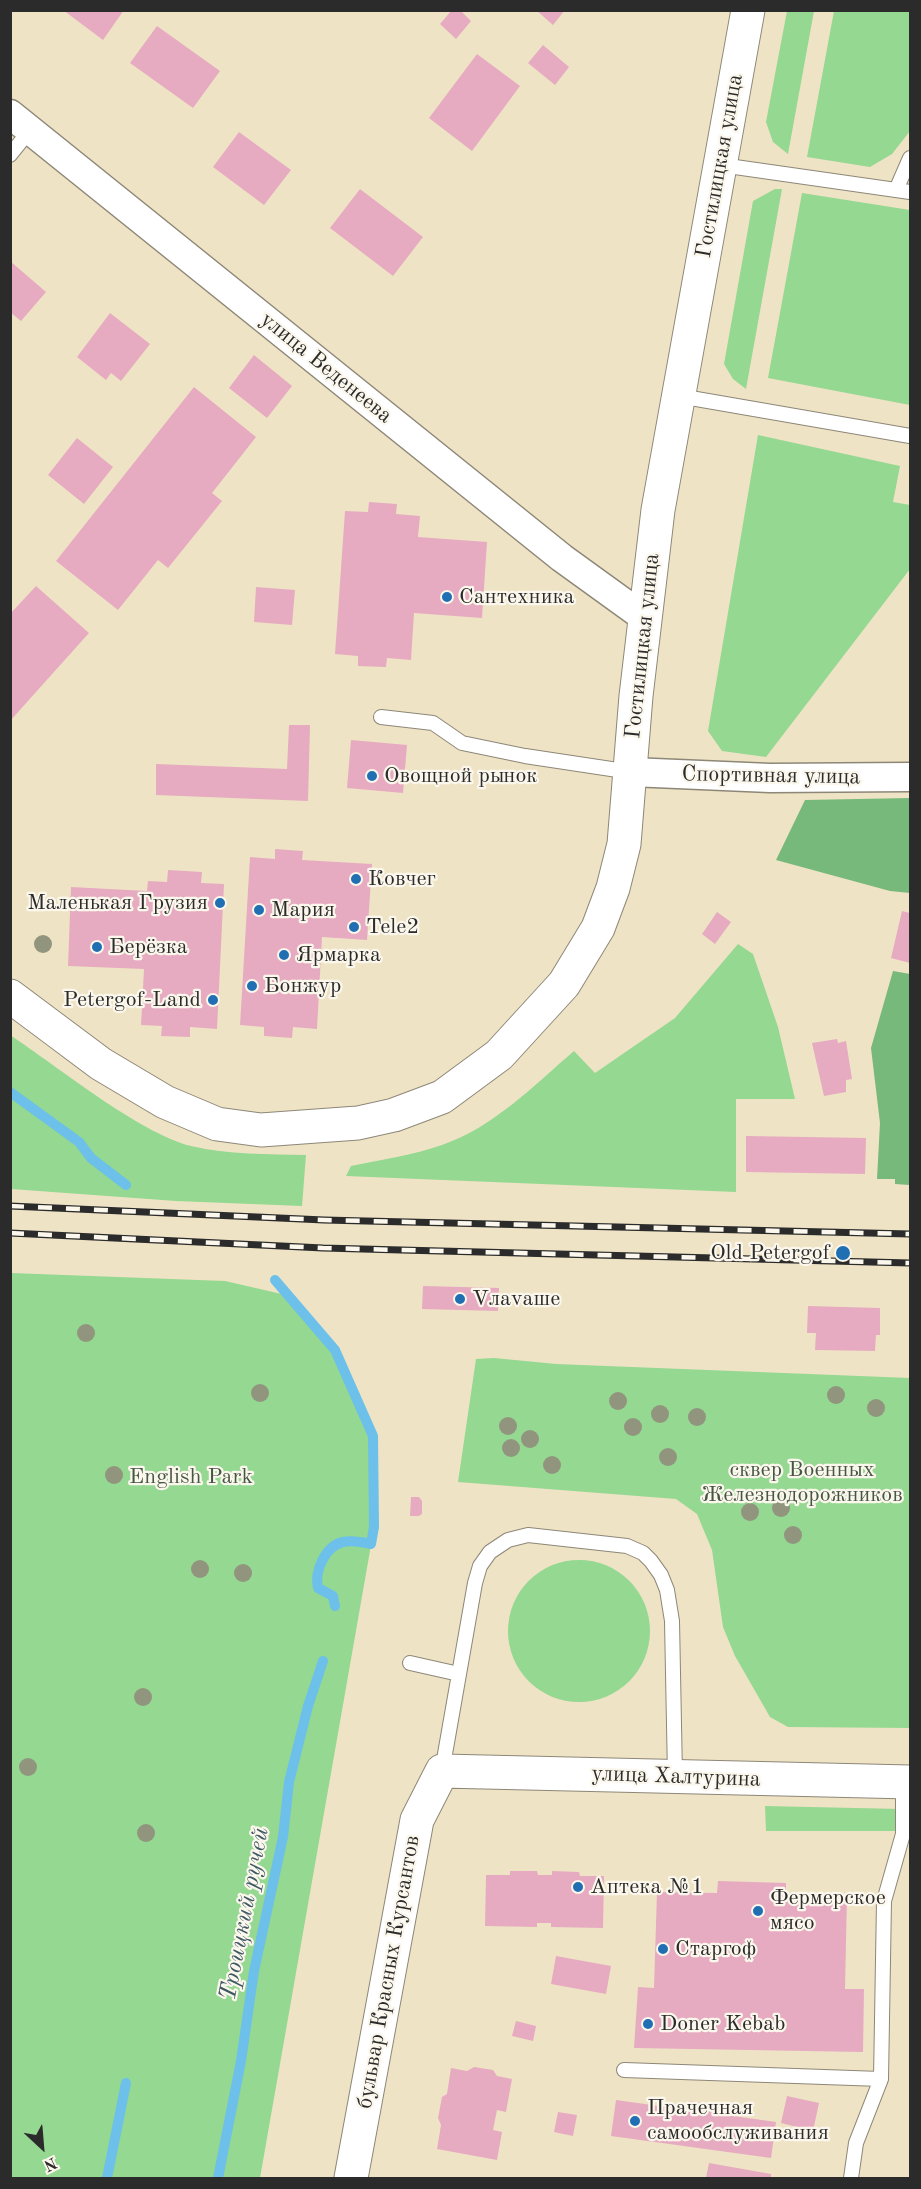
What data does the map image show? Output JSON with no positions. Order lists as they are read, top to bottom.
{
  "streets": {
    "main road": ["Гостилицкая улица", "улица Халтурина", "бульвар Красных Курсантов"],
    "street": ["улица Веденеева", "Спортивная улица"]
  },
  "crossings": [
    ["Гостилицкая улица", "улица Веденеева"],
    ["Гостилицкая улица", "Спортивная улица"],
    ["улица Халтурина", "бульвар Красных Курсантов"]
  ],
  "water": ["Троицкий ручей"],
  "parks": ["сквер Военных Железнодорожников", "English Park"],
  "places": [
    "Сантехника",
    "Овощной рынок",
    "Ковчег",
    "Маленькая Грузия",
    "Мария",
    "Tele2",
    "Берёзка",
    "Ярмарка",
    "Бонжур",
    "Petergof-Land",
    "Old Petergof",
    "Vлаvаше",
    "Аптека №1",
    "Фермерское мясо",
    "Старгоф",
    "Doner Kebab",
    "Прачечная самообслуживания"
  ],
  "north": "bottom right"
}
